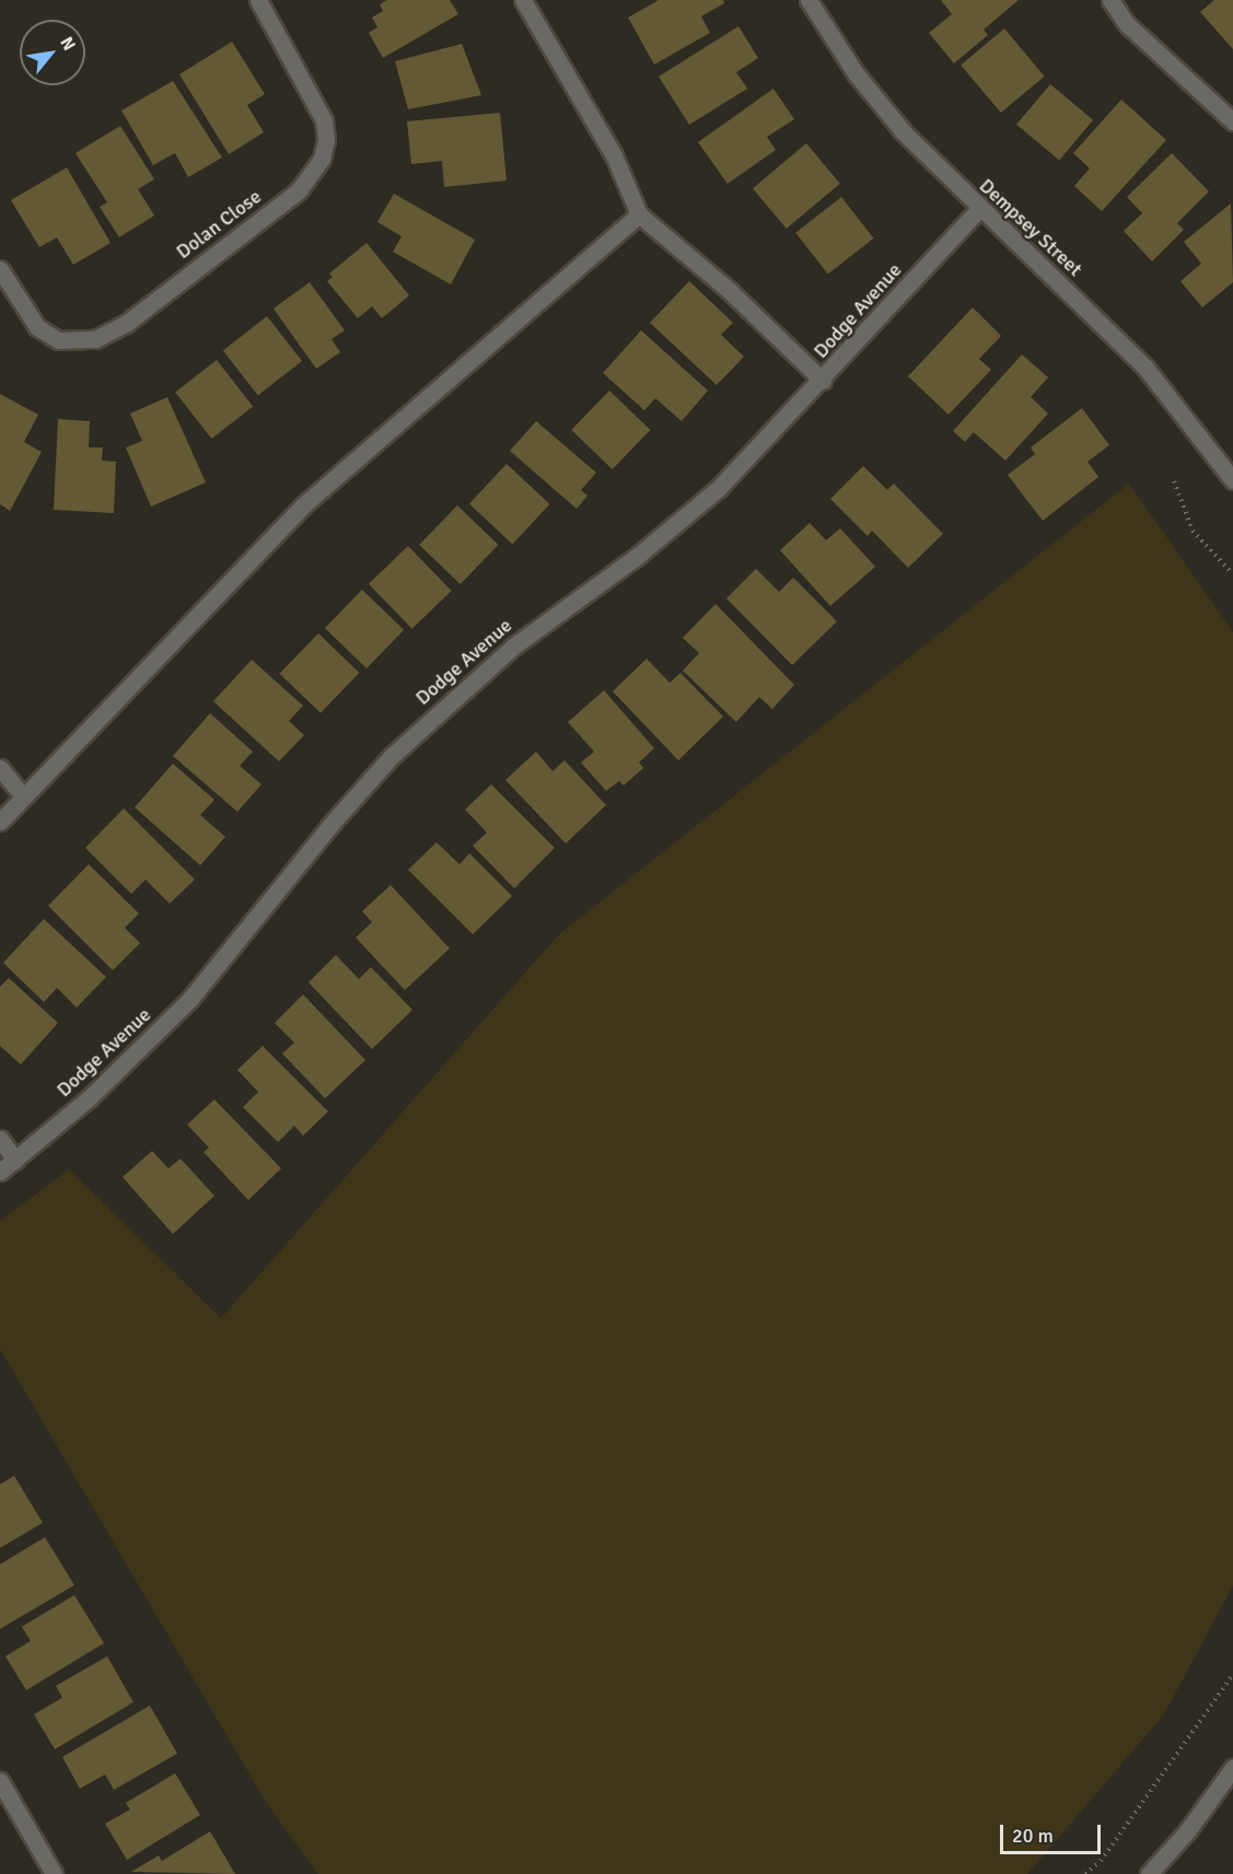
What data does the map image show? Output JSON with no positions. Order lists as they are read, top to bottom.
{
  "streets": {
    "street": ["Dolan Close", "Dempsey Street", "Dodge Avenue"]
  },
  "crossings": [
    ["Dempsey Street", "Dodge Avenue"]
  ],
  "scale_bar": "20 m",
  "north": "top right"
}
